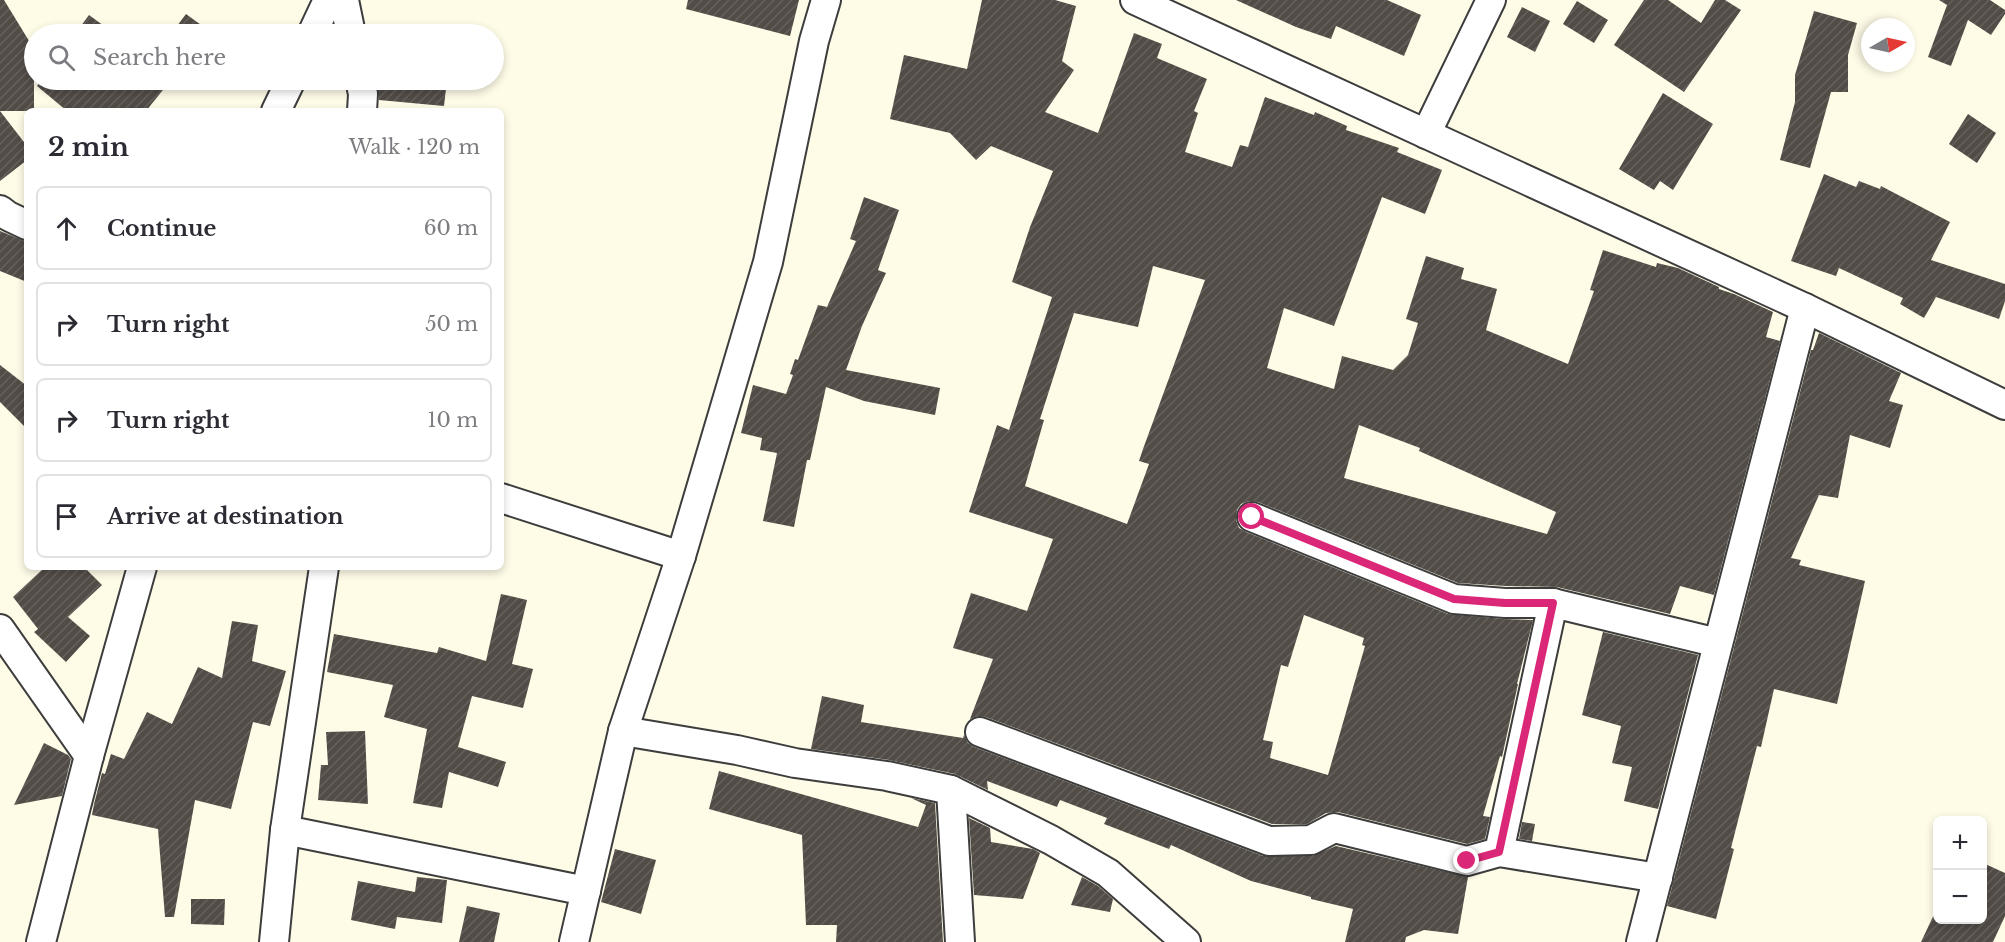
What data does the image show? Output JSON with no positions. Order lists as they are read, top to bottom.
{
  "north": "right",
  "page": {
    "search": "Search here",
    "heading": ["2 min", "Walk · 120 m"],
    "list": [
      ["Continue", "60 m"],
      ["Turn right", "50 m"],
      ["Turn right", "10 m"],
      "Arrive at destination"
    ],
    "map_buttons": ["+", "−"]
  }
}
